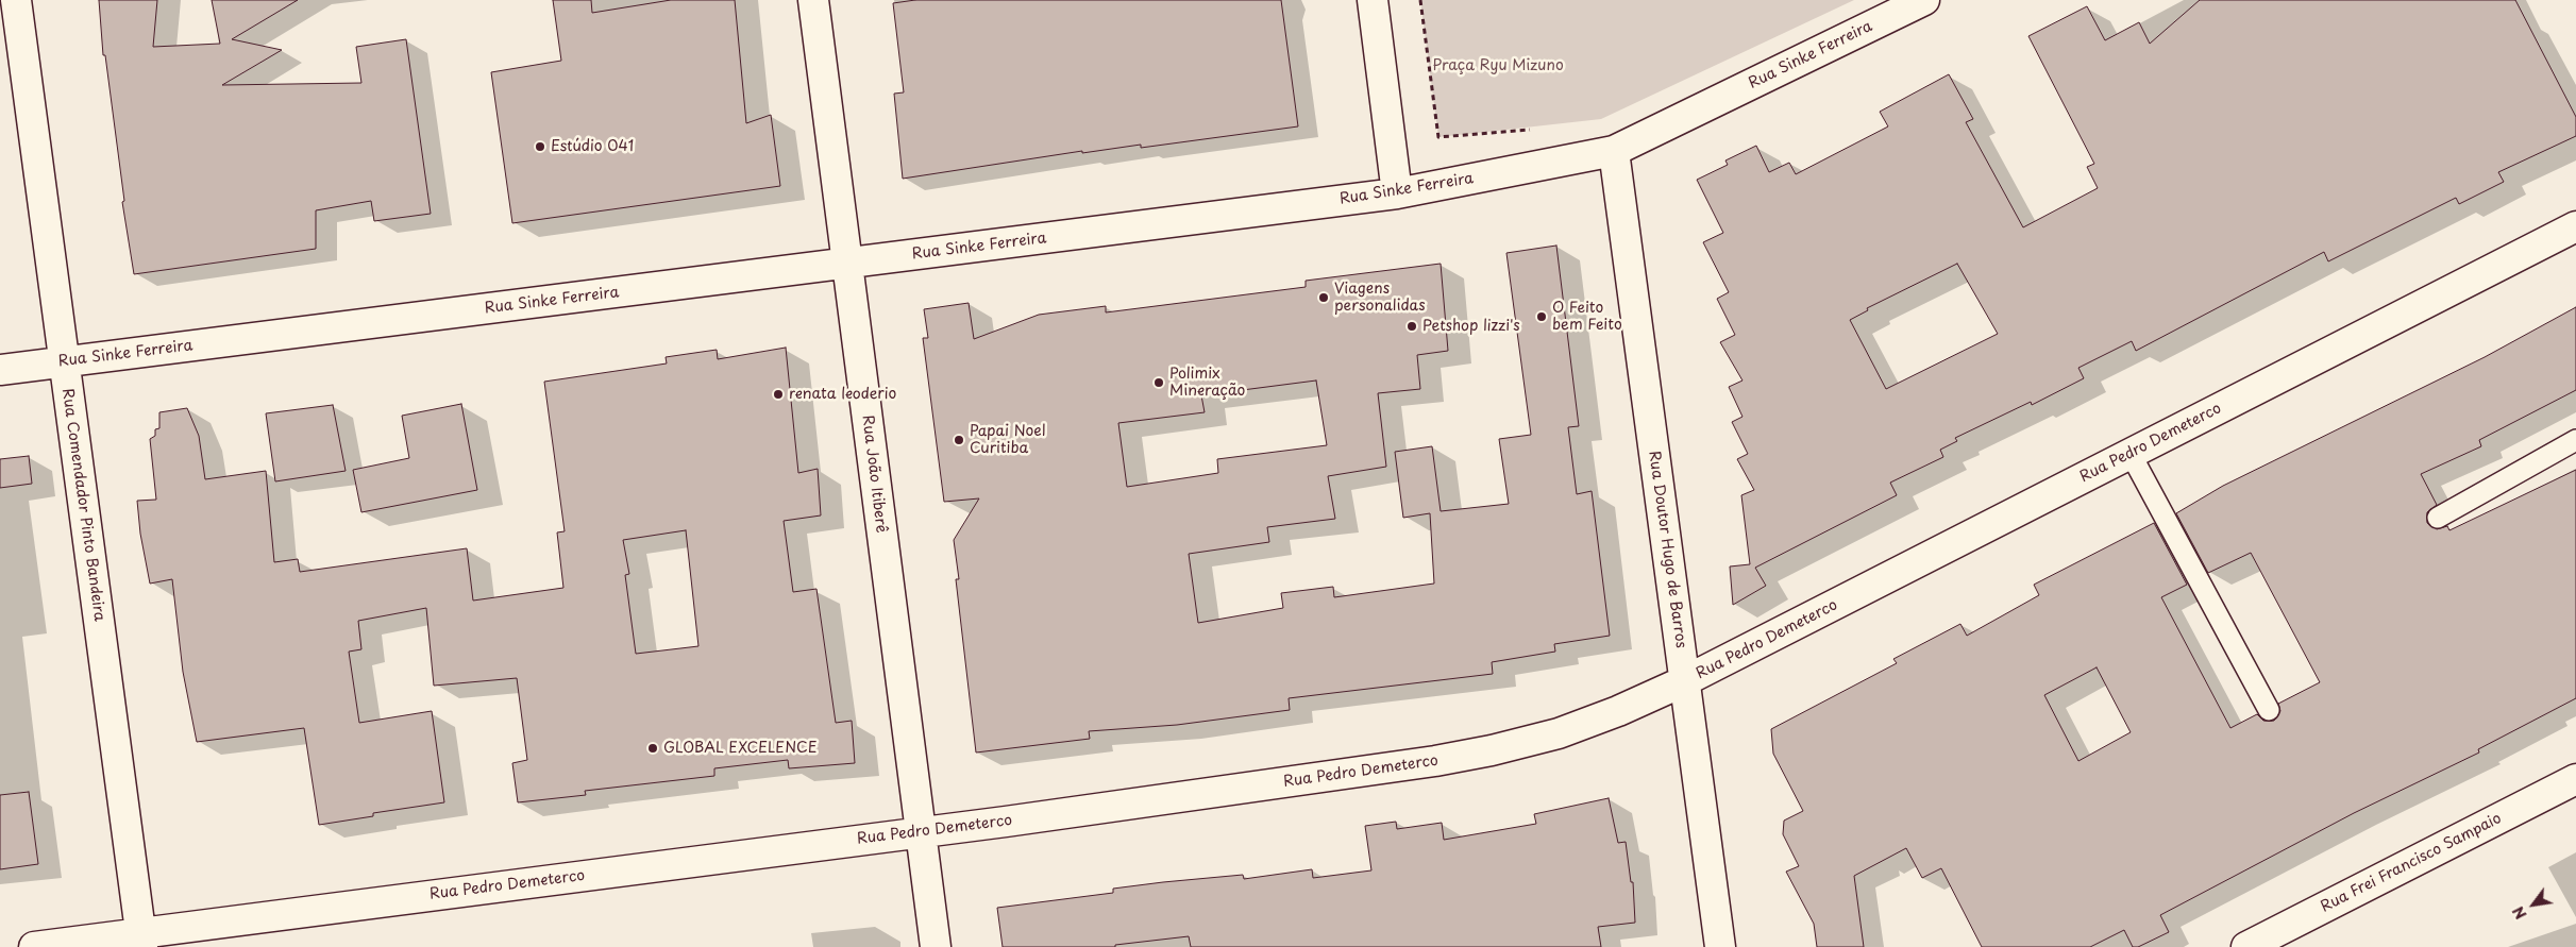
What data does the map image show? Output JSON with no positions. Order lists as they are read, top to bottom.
{
  "streets": {
    "street": [
      "Rua Sinke Ferreira",
      "Rua Pedro Demeterco",
      "Rua João Itiberê",
      "Rua Comendador Pinto Bandeira",
      "Rua Doutor Hugo de Barros",
      "Rua Frei Francisco Sampaio"
    ]
  },
  "crossings": [
    ["Rua Sinke Ferreira", "Rua João Itiberê"],
    ["Rua Sinke Ferreira", "Rua Comendador Pinto Bandeira"],
    ["Rua Sinke Ferreira", "Rua Doutor Hugo de Barros"],
    ["Rua Pedro Demeterco", "Rua João Itiberê"],
    ["Rua Pedro Demeterco", "Rua Comendador Pinto Bandeira"],
    ["Rua Pedro Demeterco", "Rua Doutor Hugo de Barros"]
  ],
  "parks": ["Praça Ryu Mizuno"],
  "places": [
    "Estúdio 041",
    "Viagens personalidas",
    "O Feito bem Feito",
    "Petshop lizzi's",
    "Polimix Mineração",
    "renata leoderio",
    "Papai Noel Curitiba",
    "GLOBAL EXCELENCE"
  ],
  "north": "bottom left"
}
